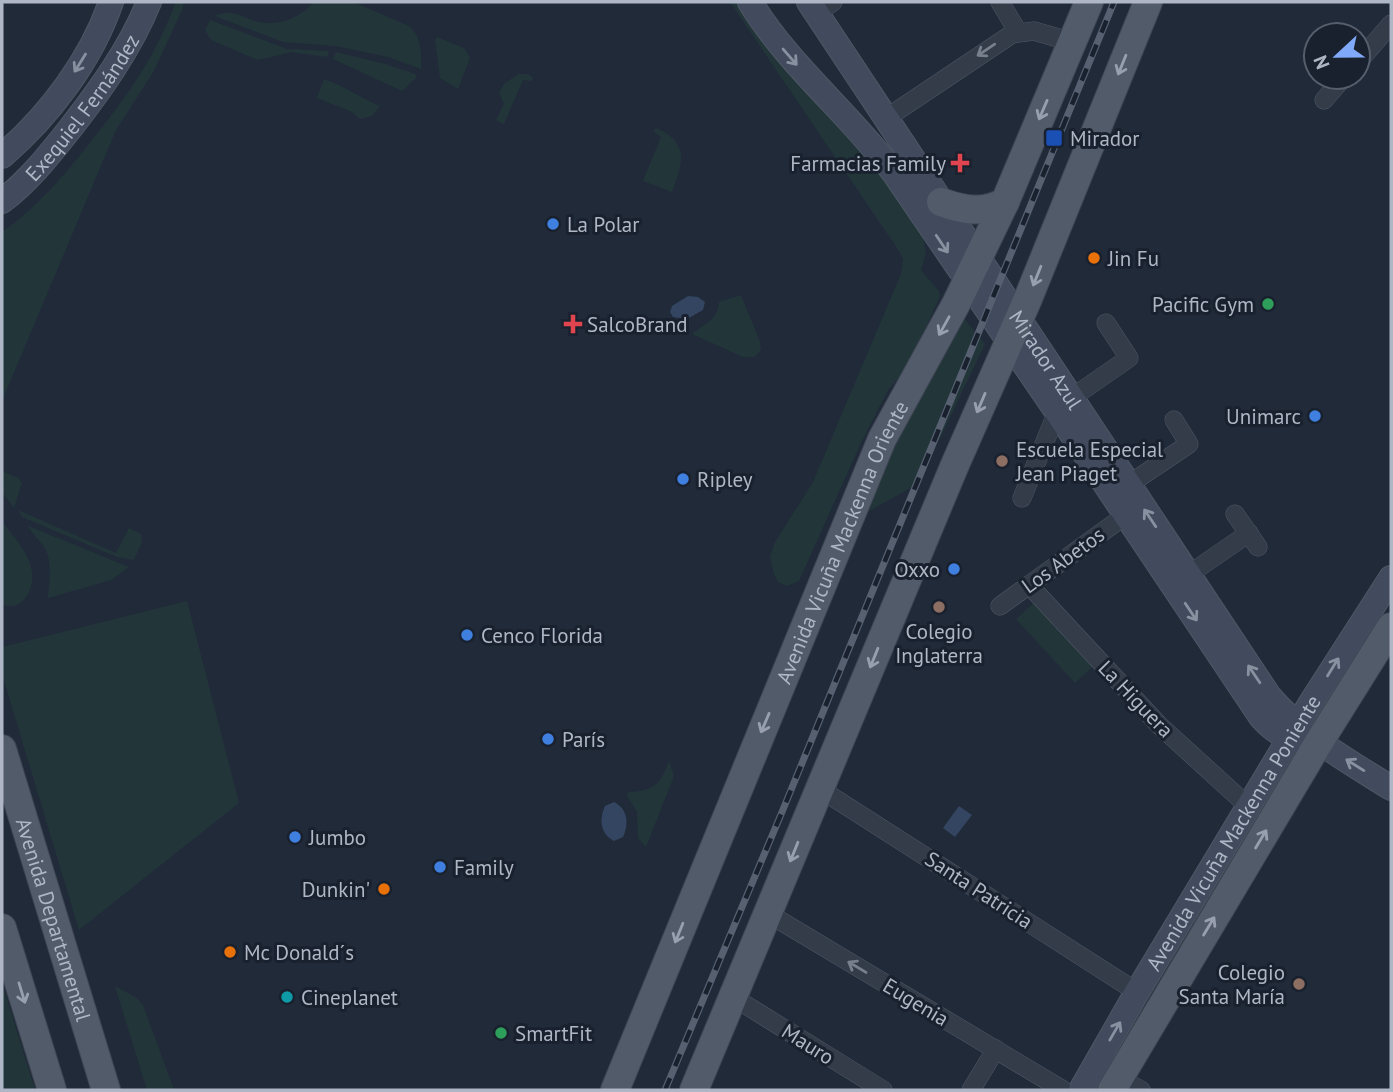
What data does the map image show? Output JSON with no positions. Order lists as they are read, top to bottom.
{
  "streets": {
    "main road": [
      "Exequiel Fernández",
      "Mirador Azul",
      "Avenida Vicuña Mackenna Oriente",
      "Avenida Vicuña Mackenna Poniente",
      "Avenida Departamental"
    ],
    "street": [
      "Los Abetos",
      "La Higuera",
      "Santa Patricia",
      "Eugenia",
      "Mauro"
    ]
  },
  "crossings": [
    ["Mirador Azul", "Avenida Vicuña Mackenna Oriente"],
    ["Mirador Azul", "Los Abetos"],
    ["Mirador Azul", "Avenida Vicuña Mackenna Poniente"],
    ["Los Abetos", "La Higuera"],
    ["La Higuera", "Avenida Vicuña Mackenna Poniente"],
    ["Avenida Vicuña Mackenna Poniente", "Santa Patricia"]
  ],
  "one_way": ["Eugenia"],
  "places": {
    "transit": ["Mirador"],
    "health": ["Farmacias Family", "SalcoBrand"],
    "other": [
      "La Polar",
      "Jin Fu",
      "Pacific Gym",
      "Unimarc",
      "Escuela Especial Jean Piaget",
      "Ripley",
      "Oxxo",
      "Colegio Inglaterra",
      "Cenco Florida",
      "París",
      "Jumbo",
      "Family",
      "Dunkin'",
      "Mc Donald´s",
      "Colegio Santa María",
      "Cineplanet",
      "SmartFit"
    ]
  },
  "north": "left"
}
